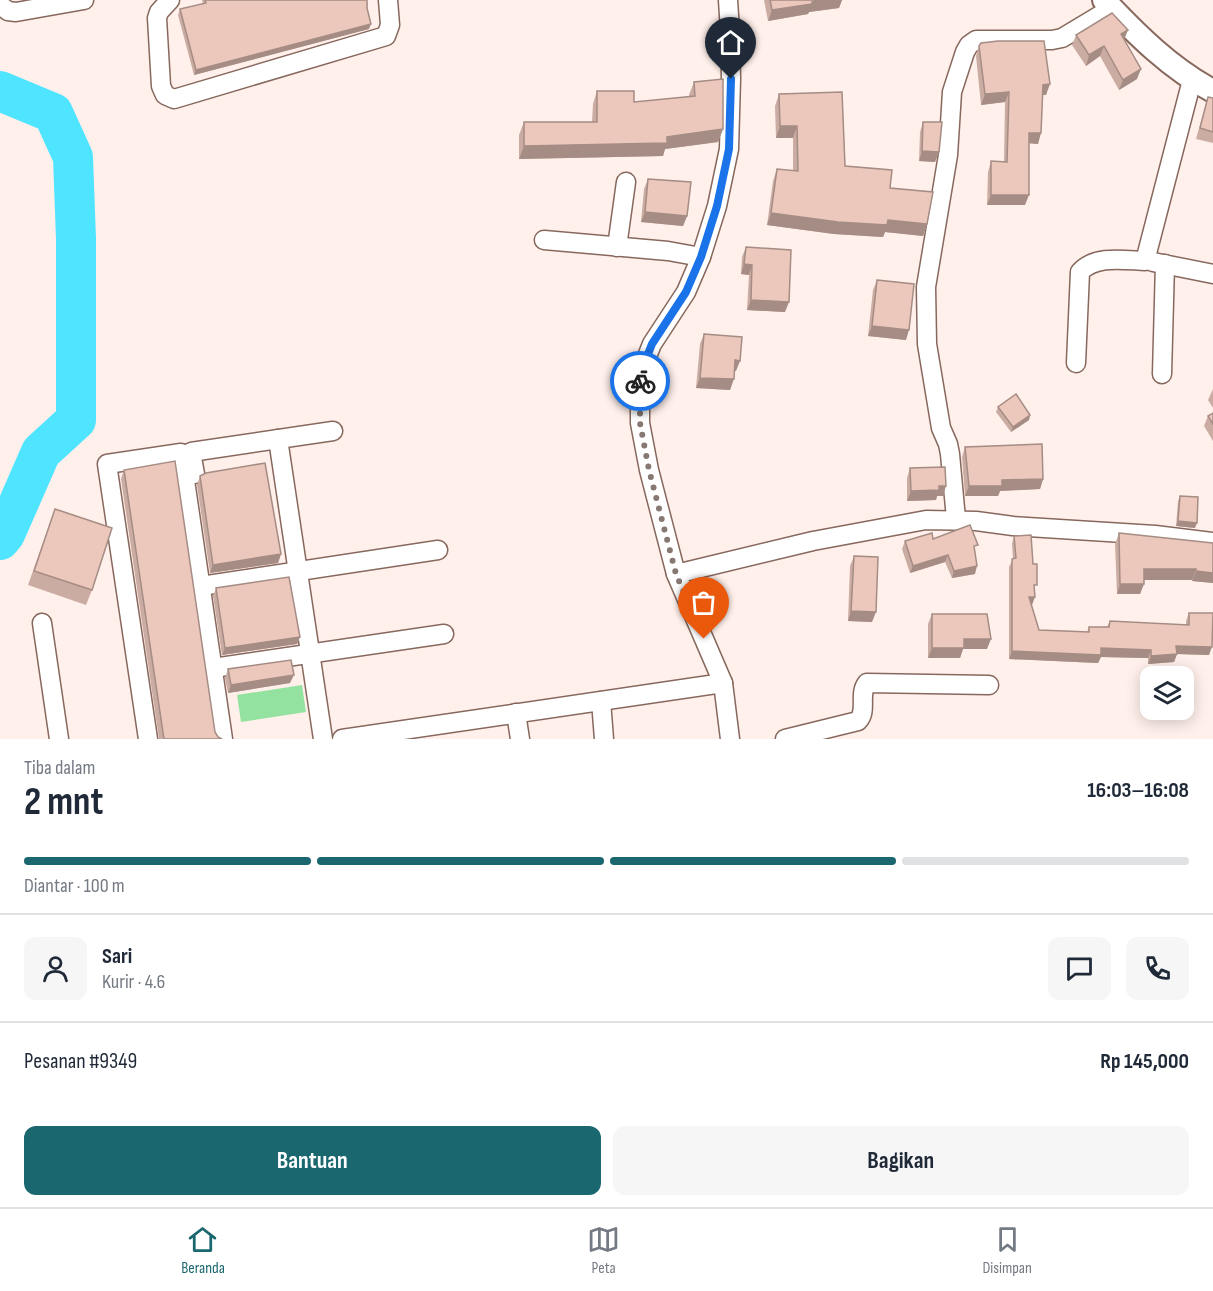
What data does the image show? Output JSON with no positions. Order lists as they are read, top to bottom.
{
  "page": {
    "heading": ["2 mnt", "Tiba dalam", "16:03–16:08"],
    "panel": [
      "Sari",
      "Kurir · 4.6",
      "Pesanan #9349",
      "Rp 145,000"
    ],
    "bar": "Diantar · 100 m",
    "buttons": ["Bantuan", "Bagikan"],
    "tabs": ["Beranda", "Peta", "Disimpan"]
  }
}
